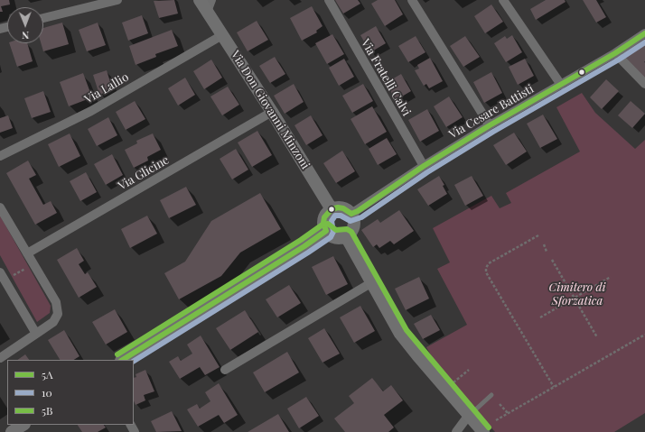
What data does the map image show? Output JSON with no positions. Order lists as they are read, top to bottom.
{
  "streets": {
    "street": [
      "Via Fratelli Calvi",
      "Via Lallio",
      "Via Don Giovanni Minzoni",
      "Via Cesare Battisti",
      "Via Glicine"
    ]
  },
  "crossings": [
    ["Via Fratelli Calvi", "Via Cesare Battisti"],
    ["Via Lallio", "Via Don Giovanni Minzoni"],
    ["Via Don Giovanni Minzoni", "Via Cesare Battisti"],
    ["Via Don Giovanni Minzoni", "Via Glicine"]
  ],
  "parks": ["Cimitero di Sforzatica"],
  "lines": ["transit line 5A", "transit line 10", "transit line 5B"],
  "legend": ["5A", "10", "5B"],
  "north": "bottom"
}
